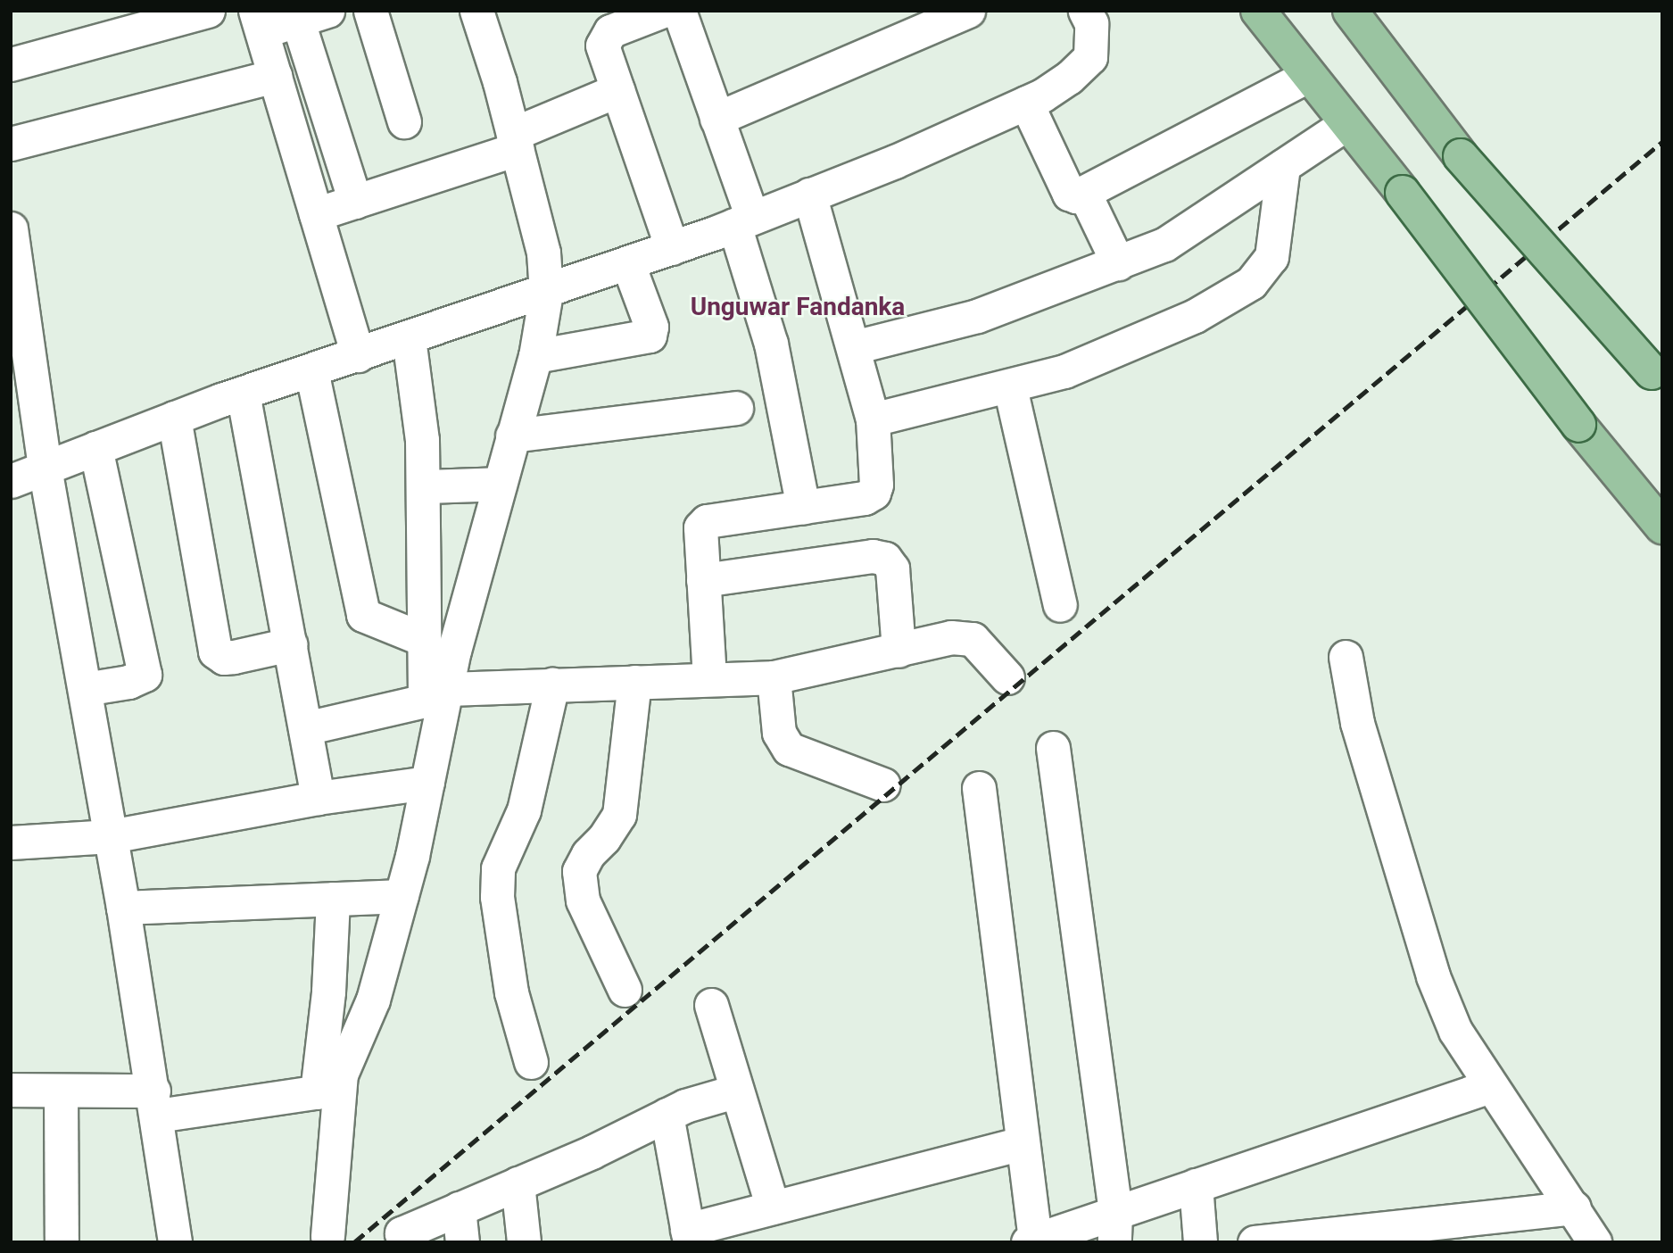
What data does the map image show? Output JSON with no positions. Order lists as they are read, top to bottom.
{
  "districts": ["Unguwar Fandanka"]
}
